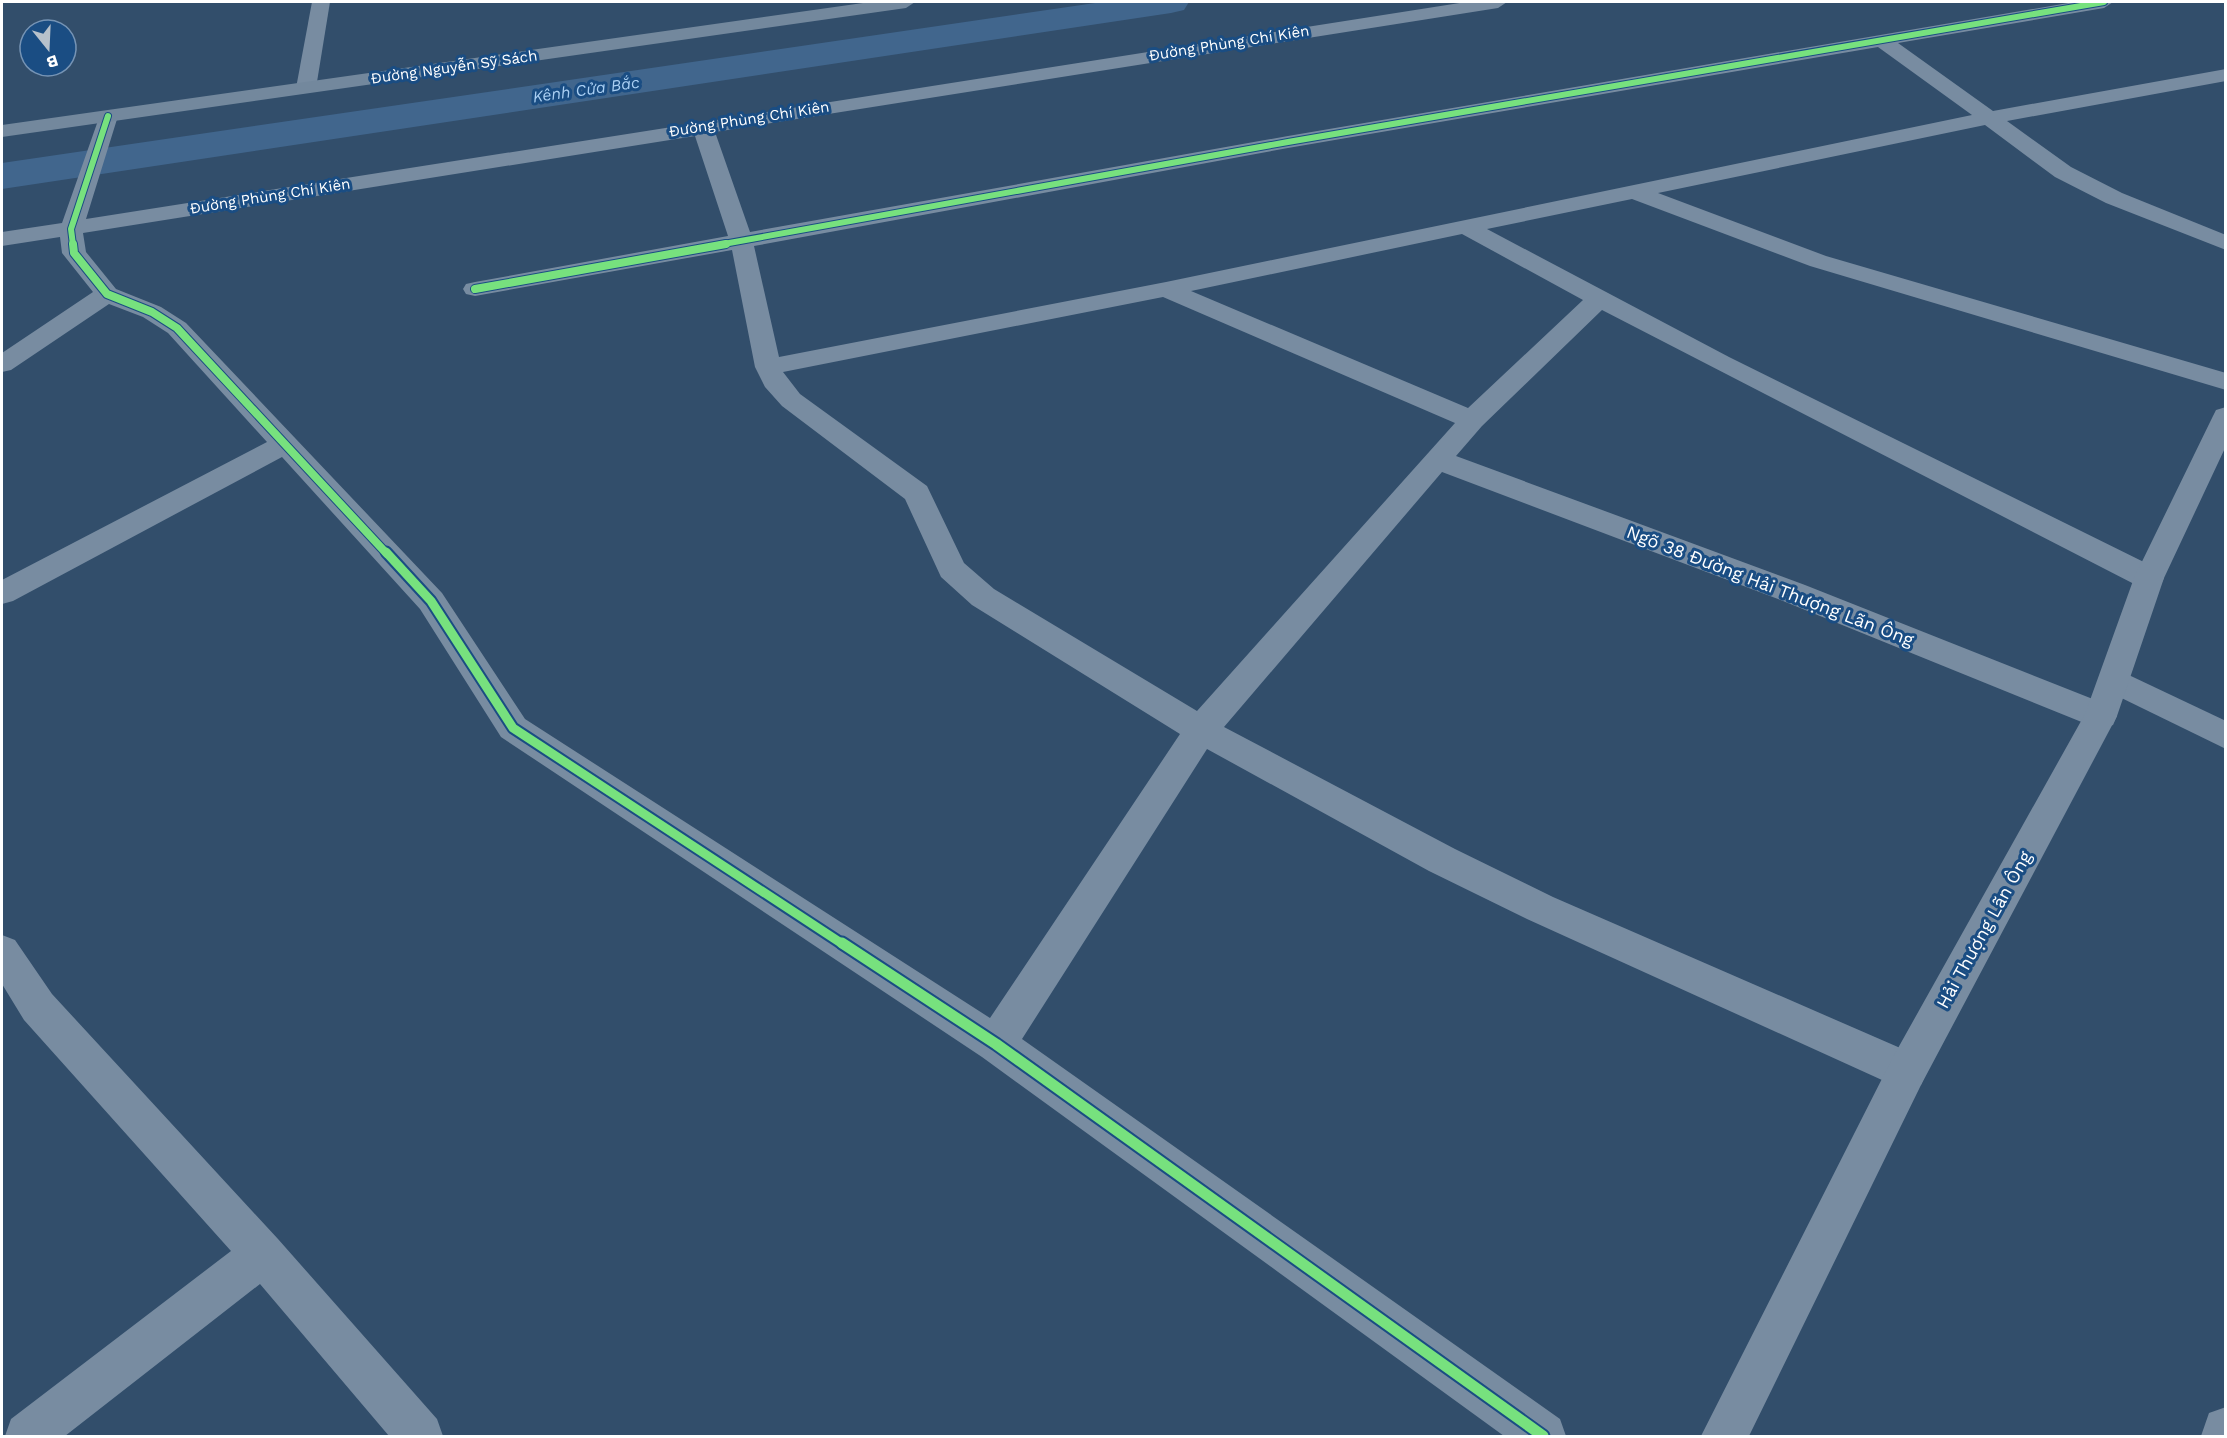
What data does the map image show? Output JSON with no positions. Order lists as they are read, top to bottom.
{
  "streets": {
    "main road": ["Đường Nguyễn Sỹ Sách"],
    "street": ["Đường Phùng Chí Kiên", "Ngõ 38 Đường Hải Thượng Lãn Ông", "Hải Thượng Lãn Ông"]
  },
  "crossings": [
    ["Ngõ 38 Đường Hải Thượng Lãn Ông", "Hải Thượng Lãn Ông"]
  ],
  "water": ["Kênh Cửa Bắc"],
  "north": "bottom"
}
